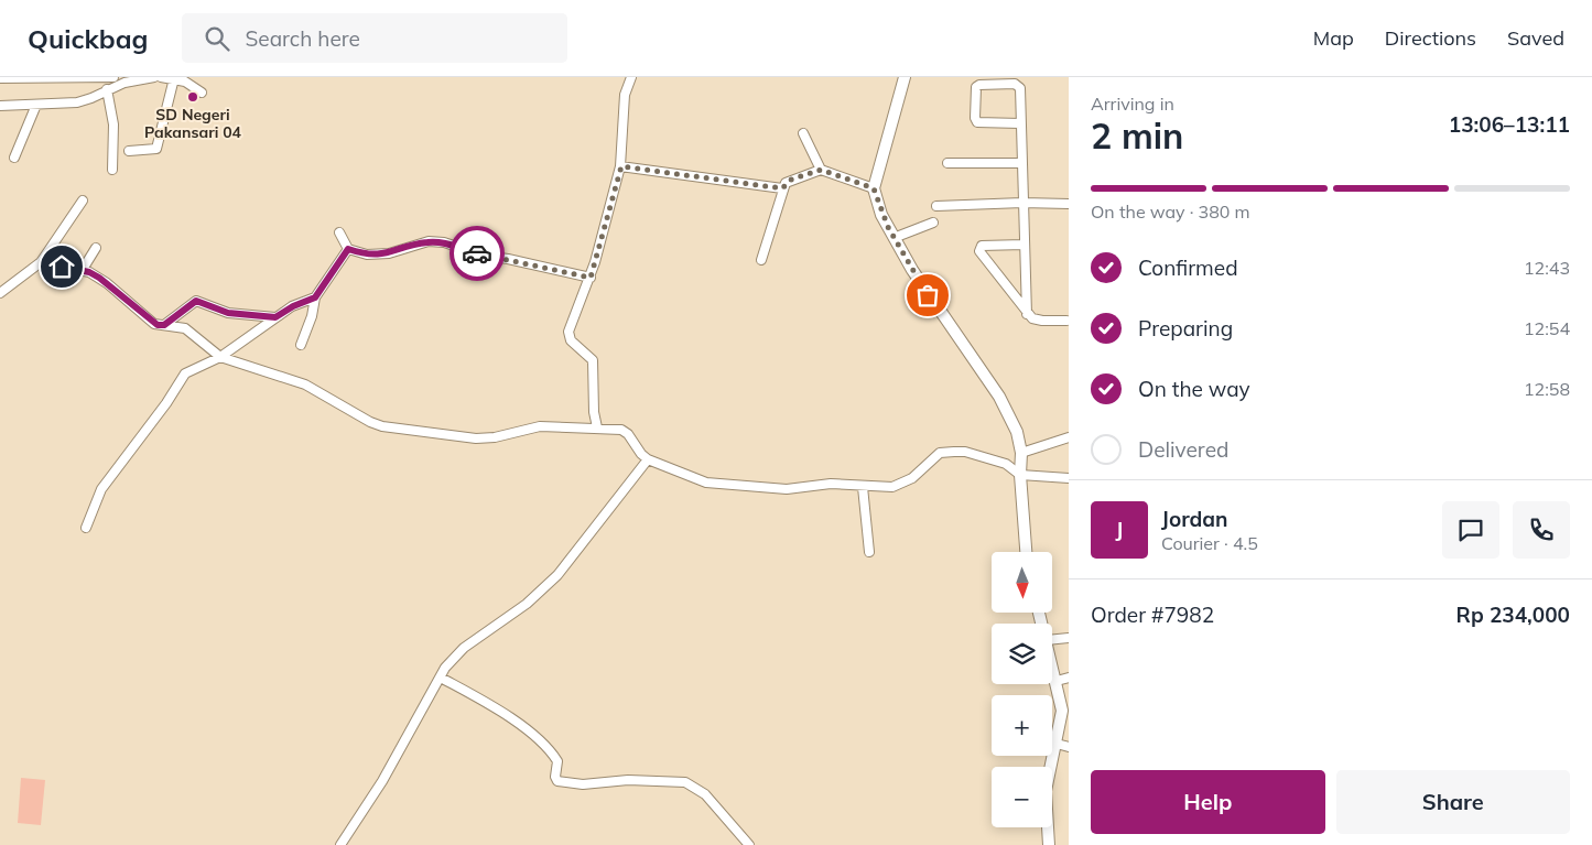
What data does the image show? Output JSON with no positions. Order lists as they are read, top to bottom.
{
  "places": ["SD Negeri Pakansari 04"],
  "north": "bottom",
  "page": {
    "header": "Quickbag",
    "search": "Search here",
    "nav": ["Map", "Directions", "Saved"],
    "heading": ["2 min", "Arriving in", "13:06–13:11"],
    "panel": [
      "Jordan",
      "Courier · 4.5",
      "Order #7982",
      "Rp 234,000"
    ],
    "bar": "On the way · 380 m",
    "list": [
      ["Confirmed", "12:43"],
      ["Preparing", "12:54"],
      ["On the way", "12:58"],
      "Delivered"
    ],
    "round": "J",
    "map_buttons": ["+", "−"],
    "buttons": ["Help", "Share"]
  }
}
